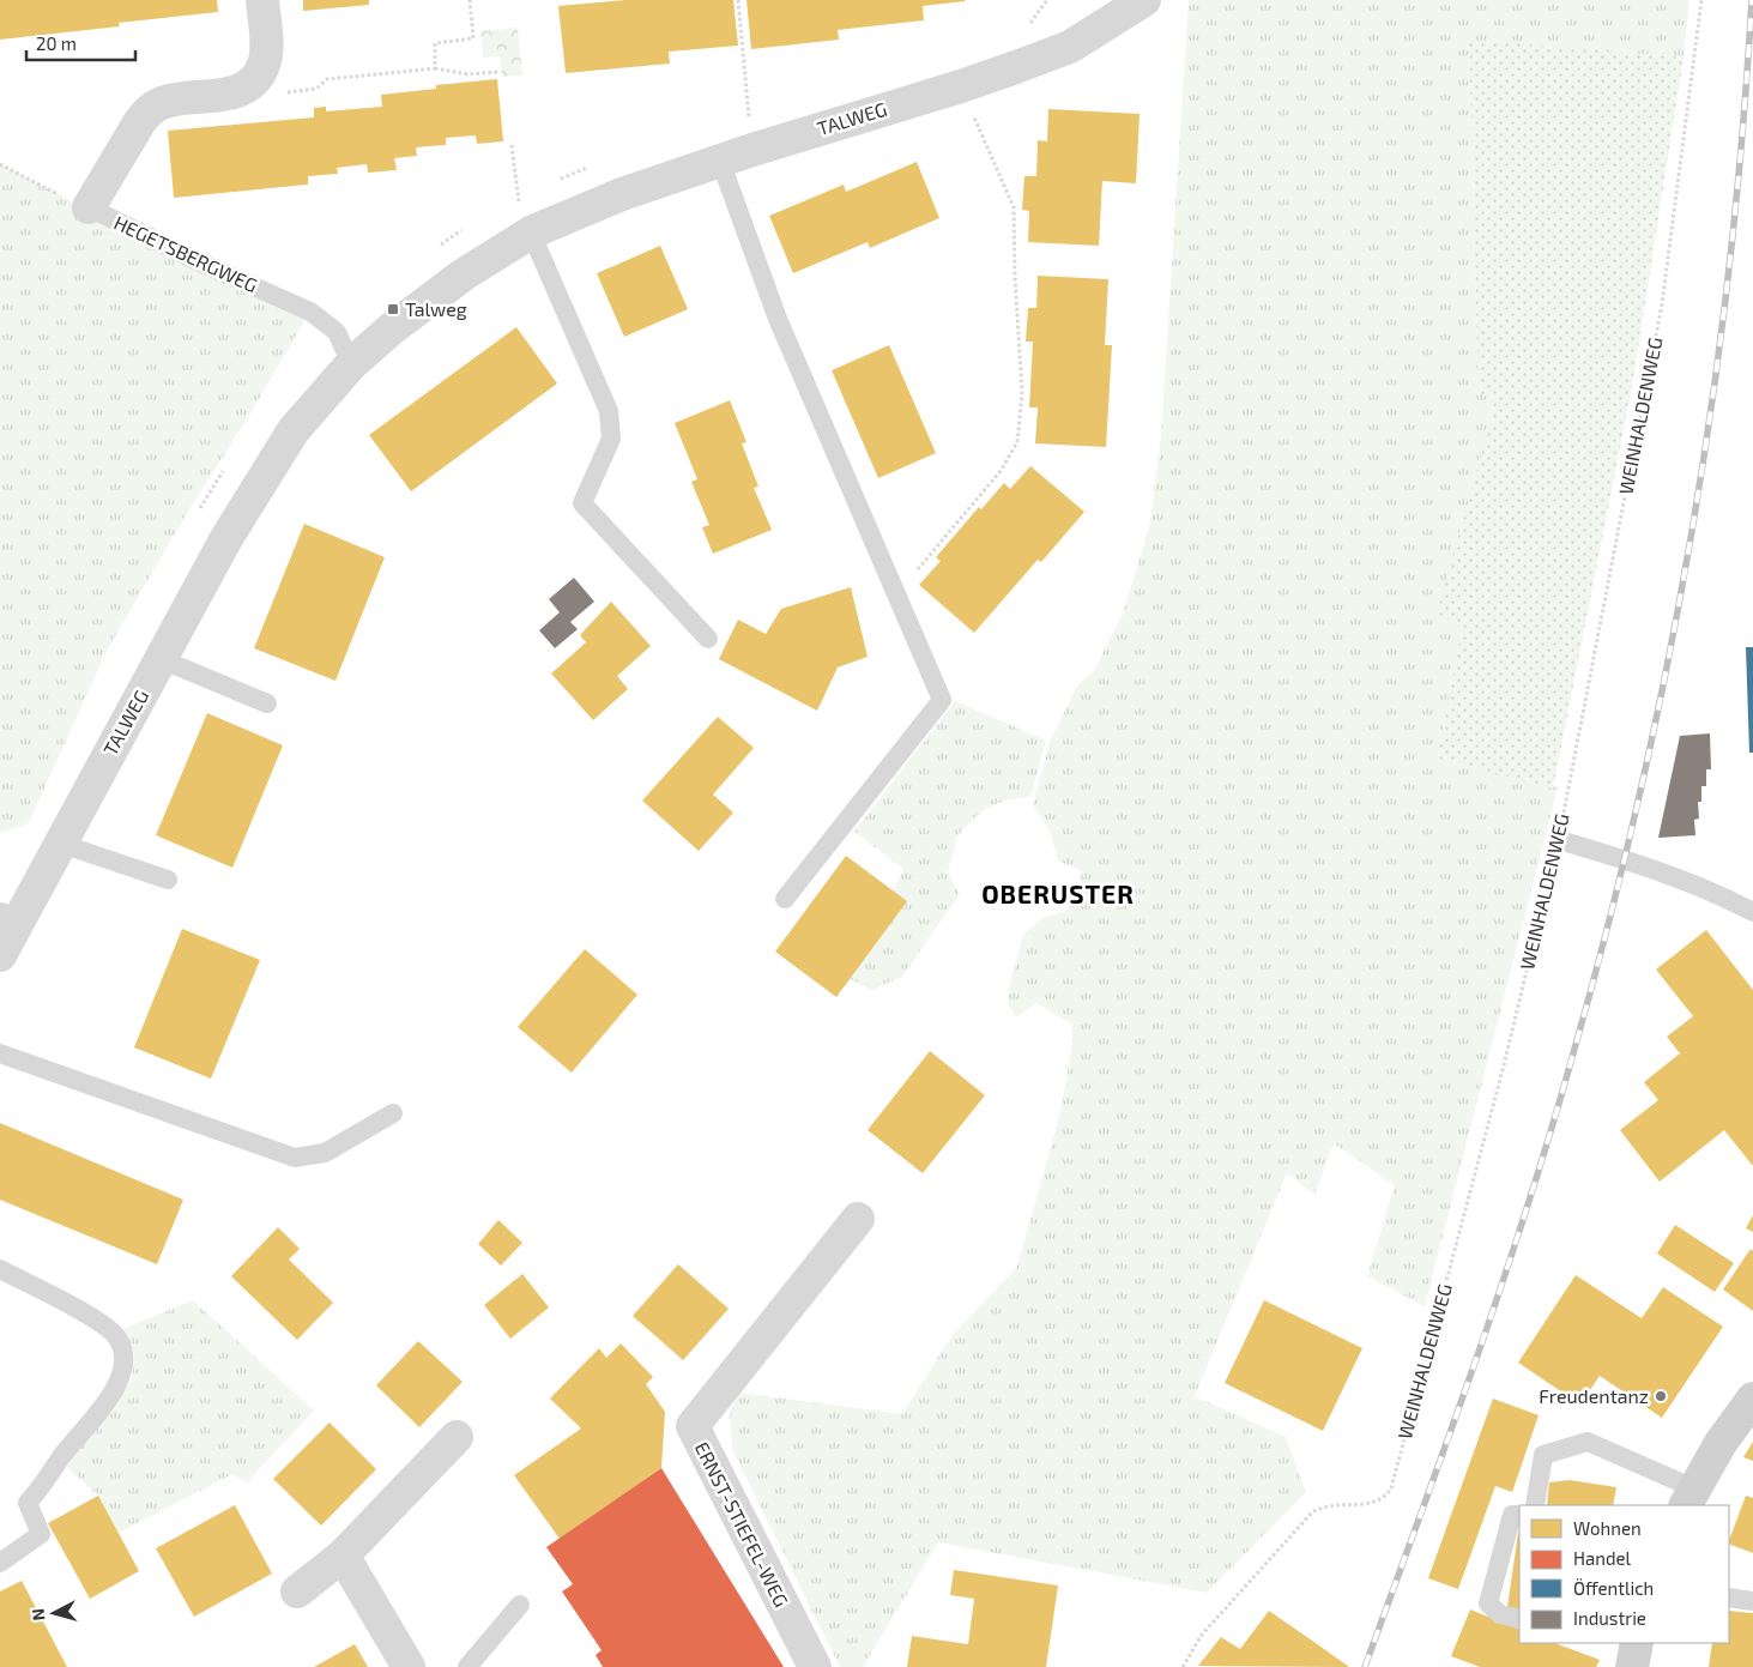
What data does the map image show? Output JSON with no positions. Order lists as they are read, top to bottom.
{
  "streets": {
    "street": ["TALWEG", "ERNST-STIEFEL-WEG"],
    "lane": ["HEGETSBERGWEG"],
    "path": ["WEINHALDENWEG"]
  },
  "crossings": [
    ["TALWEG", "HEGETSBERGWEG"]
  ],
  "districts": ["OBERUSTER"],
  "places": {
    "transit": ["Talweg"],
    "other": ["Freudentanz"]
  },
  "legend": [
    "Wohnen",
    "Handel",
    "Öffentlich",
    "Industrie"
  ],
  "scale_bar": "20 m",
  "north": "left"
}
